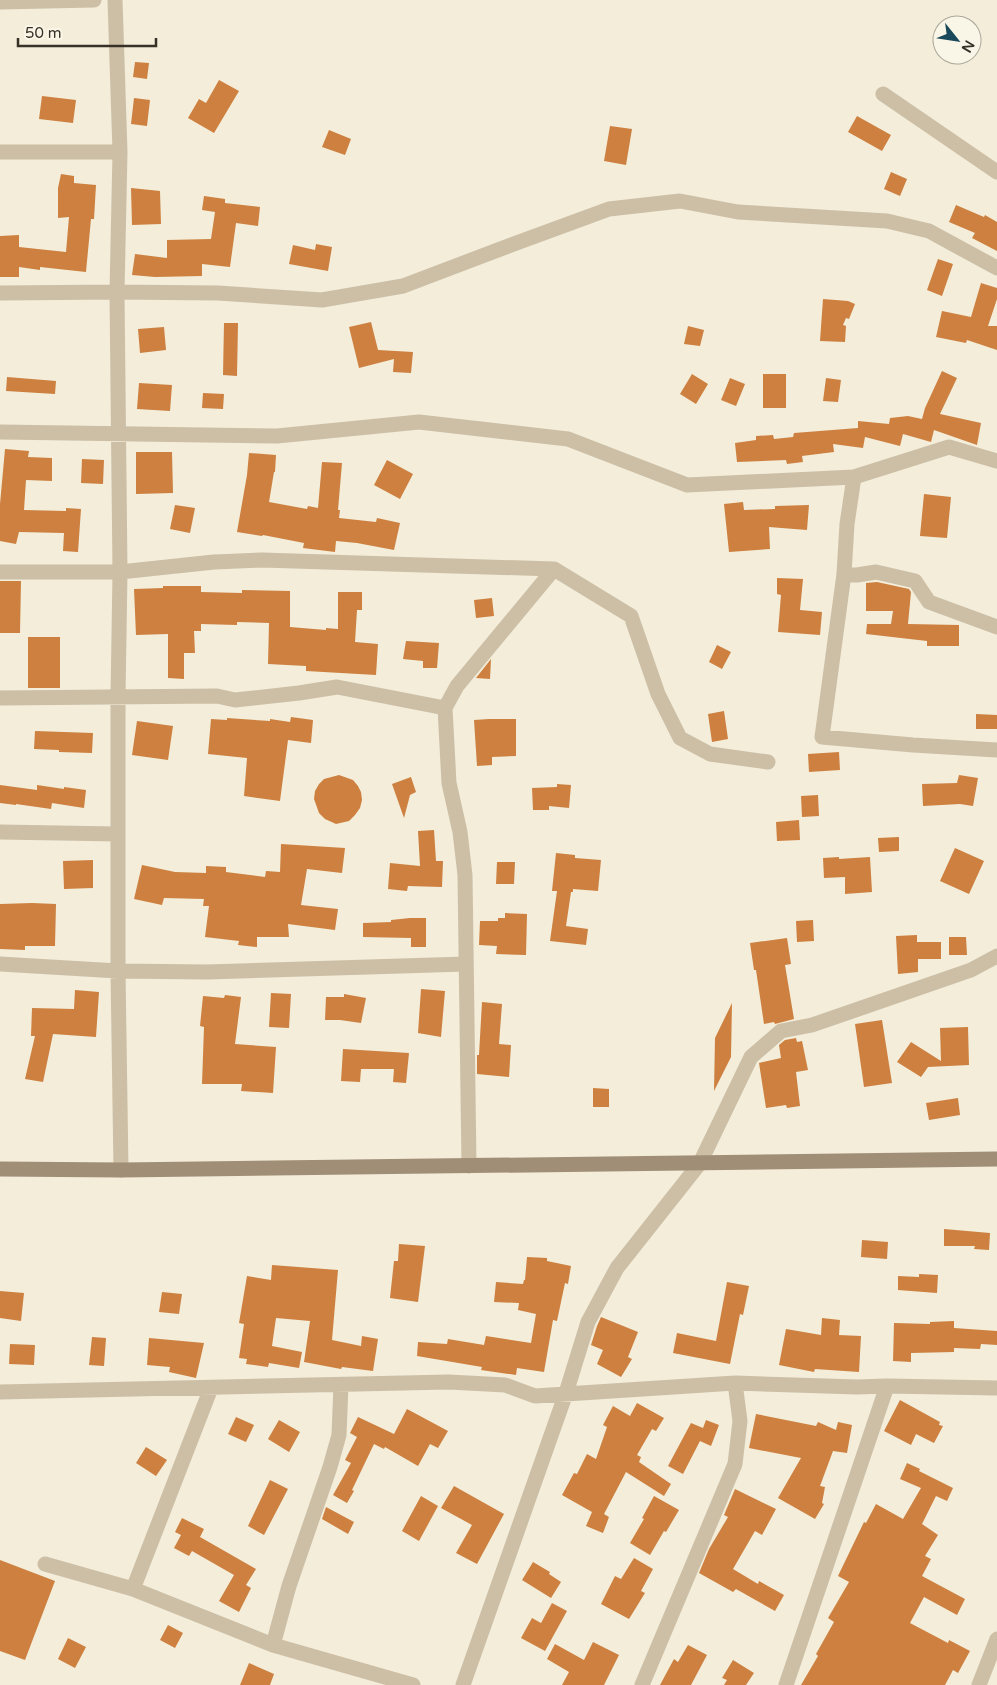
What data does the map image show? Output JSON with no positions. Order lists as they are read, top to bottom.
{
  "scale_bar": "50 m",
  "north": "bottom right"
}
